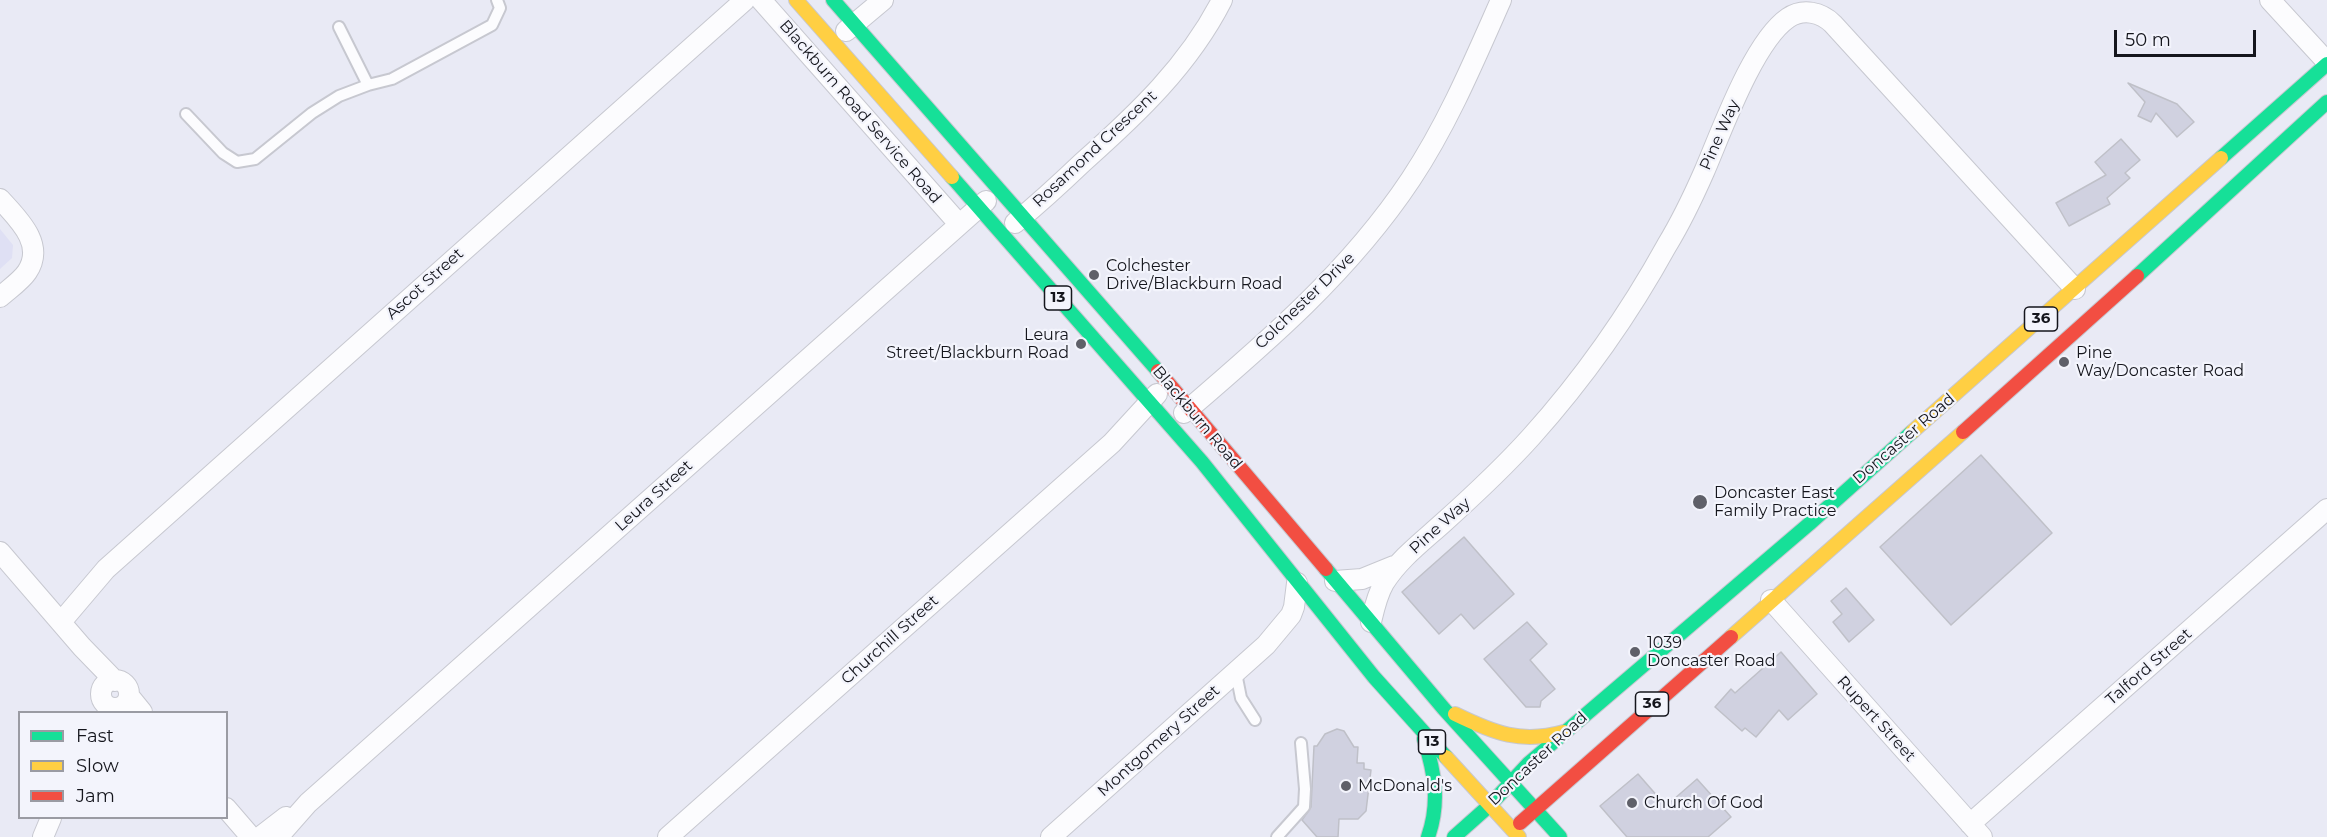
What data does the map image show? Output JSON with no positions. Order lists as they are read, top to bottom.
{
  "streets": {
    "main road": [
      "13",
      "36",
      "Blackburn Road",
      "Doncaster Road"
    ],
    "street": [
      "Blackburn Road Service Road",
      "Pine Way",
      "Rosamond Crescent",
      "Ascot Street",
      "Colchester Drive",
      "Leura Street",
      "Churchill Street",
      "Talford Street",
      "Rupert Street",
      "Montgomery Street"
    ]
  },
  "crossings": [
    ["Blackburn Road Service Road", "Leura Street"],
    ["Pine Way", "Blackburn Road"],
    ["Pine Way", "Doncaster Road"],
    ["Pine Way", "Montgomery Street"],
    ["Rosamond Crescent", "Blackburn Road"],
    ["Colchester Drive", "Blackburn Road"],
    ["Colchester Drive", "Churchill Street"],
    ["Blackburn Road", "Doncaster Road"],
    ["Blackburn Road", "Leura Street"],
    ["Blackburn Road", "Churchill Street"],
    ["Blackburn Road", "Montgomery Street"],
    ["Doncaster Road", "Rupert Street"],
    ["Talford Street", "Rupert Street"]
  ],
  "places": [
    "Colchester Drive/Blackburn Road",
    "Leura Street/Blackburn Road",
    "Pine Way/Doncaster Road",
    "Doncaster East Family Practice",
    "1039 Doncaster Road",
    "McDonald's",
    "Church Of God"
  ],
  "legend": ["Fast", "Slow", "Jam"],
  "scale_bar": "50 m"
}
